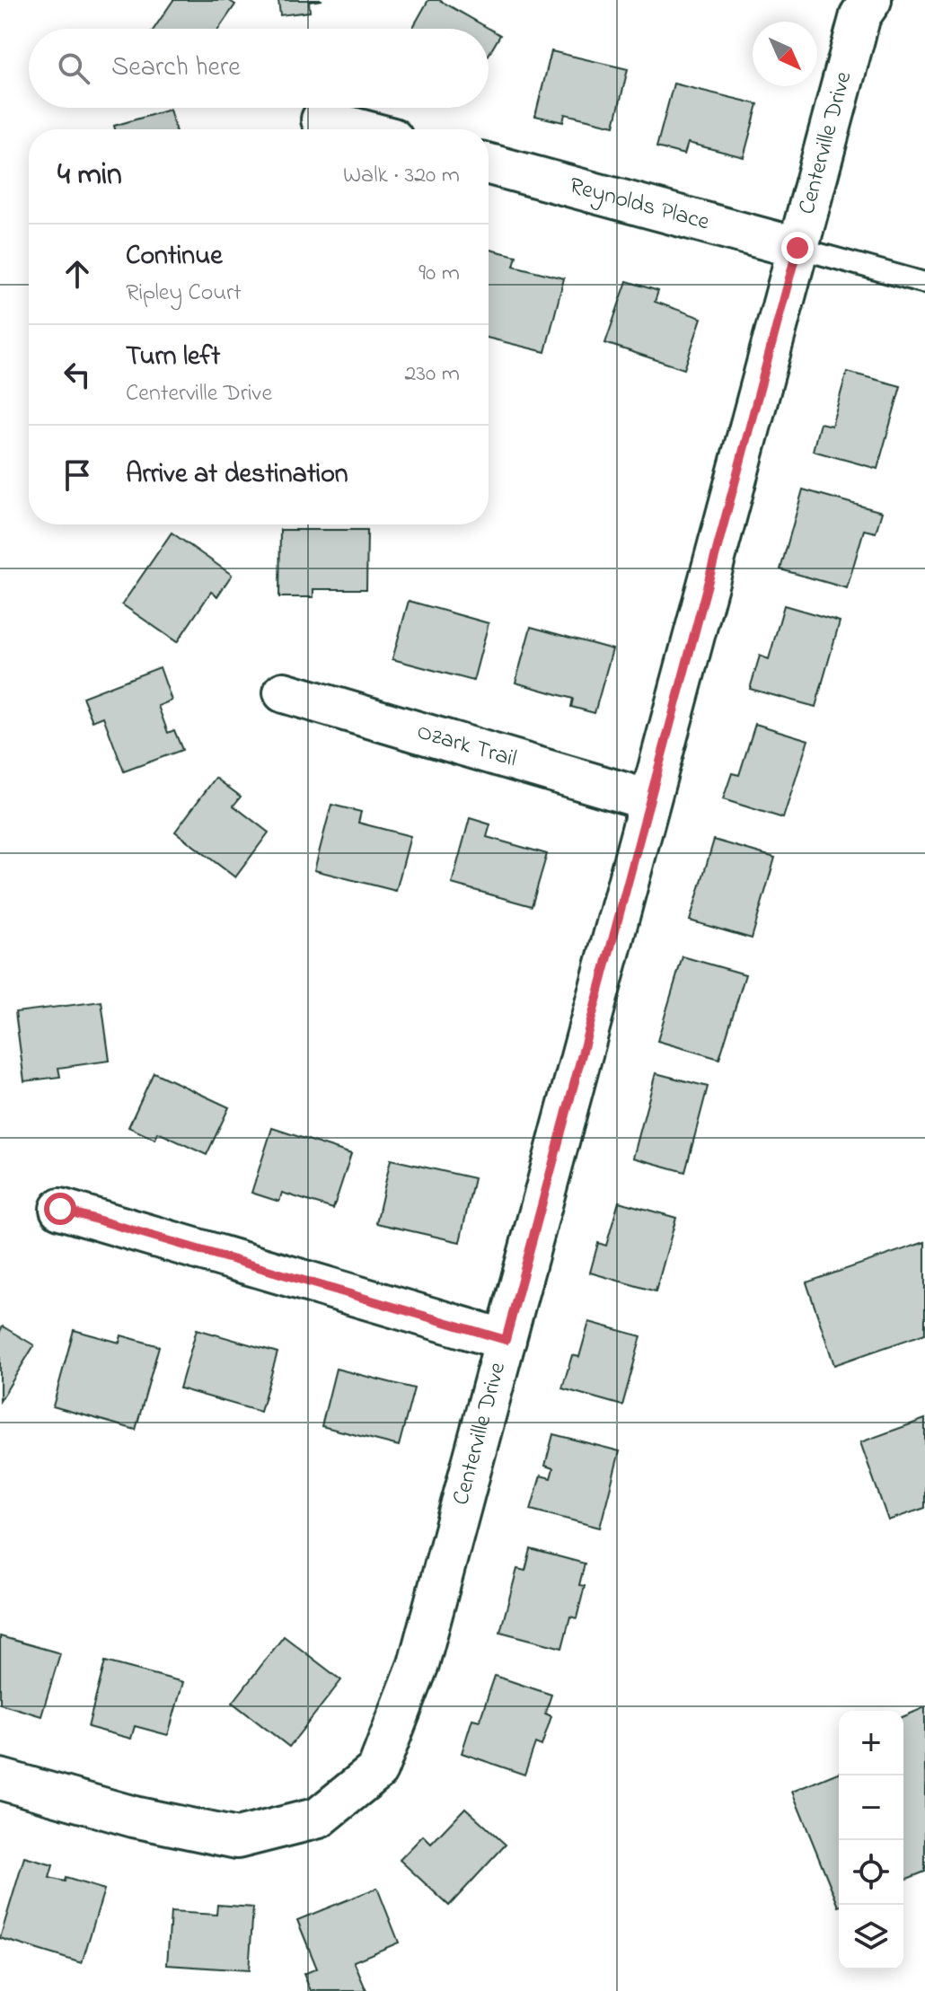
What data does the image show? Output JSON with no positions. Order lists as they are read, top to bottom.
{
  "streets": {
    "street": ["Centerville Drive", "Reynolds Place", "Ozark Trail"]
  },
  "crossings": [
    ["Centerville Drive", "Reynolds Place"],
    ["Centerville Drive", "Ozark Trail"]
  ],
  "north": "bottom right",
  "page": {
    "search": "Search here",
    "heading": ["4 min", "Walk · 320 m"],
    "list": [
      ["Continue", "Ripley Court", "90 m"],
      ["Turn left", "Centerville Drive", "230 m"],
      "Arrive at destination"
    ],
    "map_buttons": ["+", "−"]
  }
}
